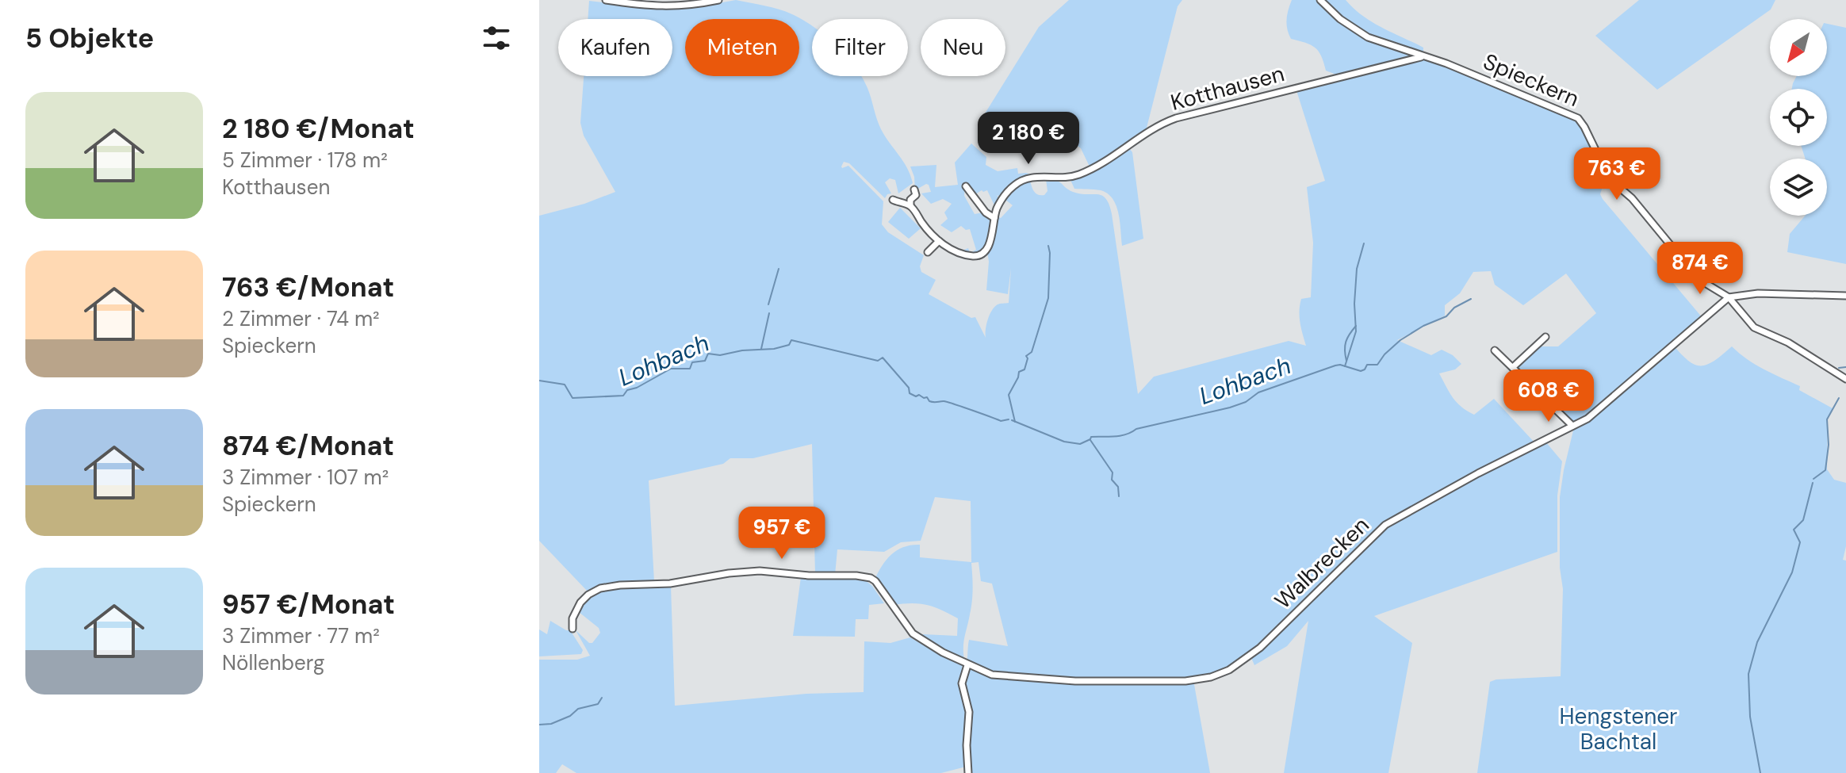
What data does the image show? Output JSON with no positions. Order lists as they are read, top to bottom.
{
  "streets": {
    "street": ["Spieckern", "Kotthausen", "Walbrecken"]
  },
  "crossings": [
    ["Spieckern", "Kotthausen"],
    ["Spieckern", "Walbrecken"]
  ],
  "water": ["Lohbach"],
  "parks": ["Hengstener Bachtal"],
  "north": "bottom left",
  "page": {
    "heading": "5 Objekte",
    "chip": [
      "Kaufen",
      "Mieten",
      "Filter",
      "Neu"
    ],
    "list": [
      {
        "name": "2 180 €/Monat",
        "note": "5 Zimmer · 178 m² · Kotthausen"
      },
      {
        "name": "763 €/Monat",
        "note": "2 Zimmer · 74 m² · Spieckern"
      },
      {
        "name": "874 €/Monat",
        "note": "3 Zimmer · 107 m² · Spieckern"
      },
      {
        "name": "957 €/Monat",
        "note": "3 Zimmer · 77 m² · Nöllenberg"
      }
    ],
    "price": [
      "2 180 €",
      "763 €",
      "874 €",
      "608 €",
      "957 €"
    ]
  }
}
